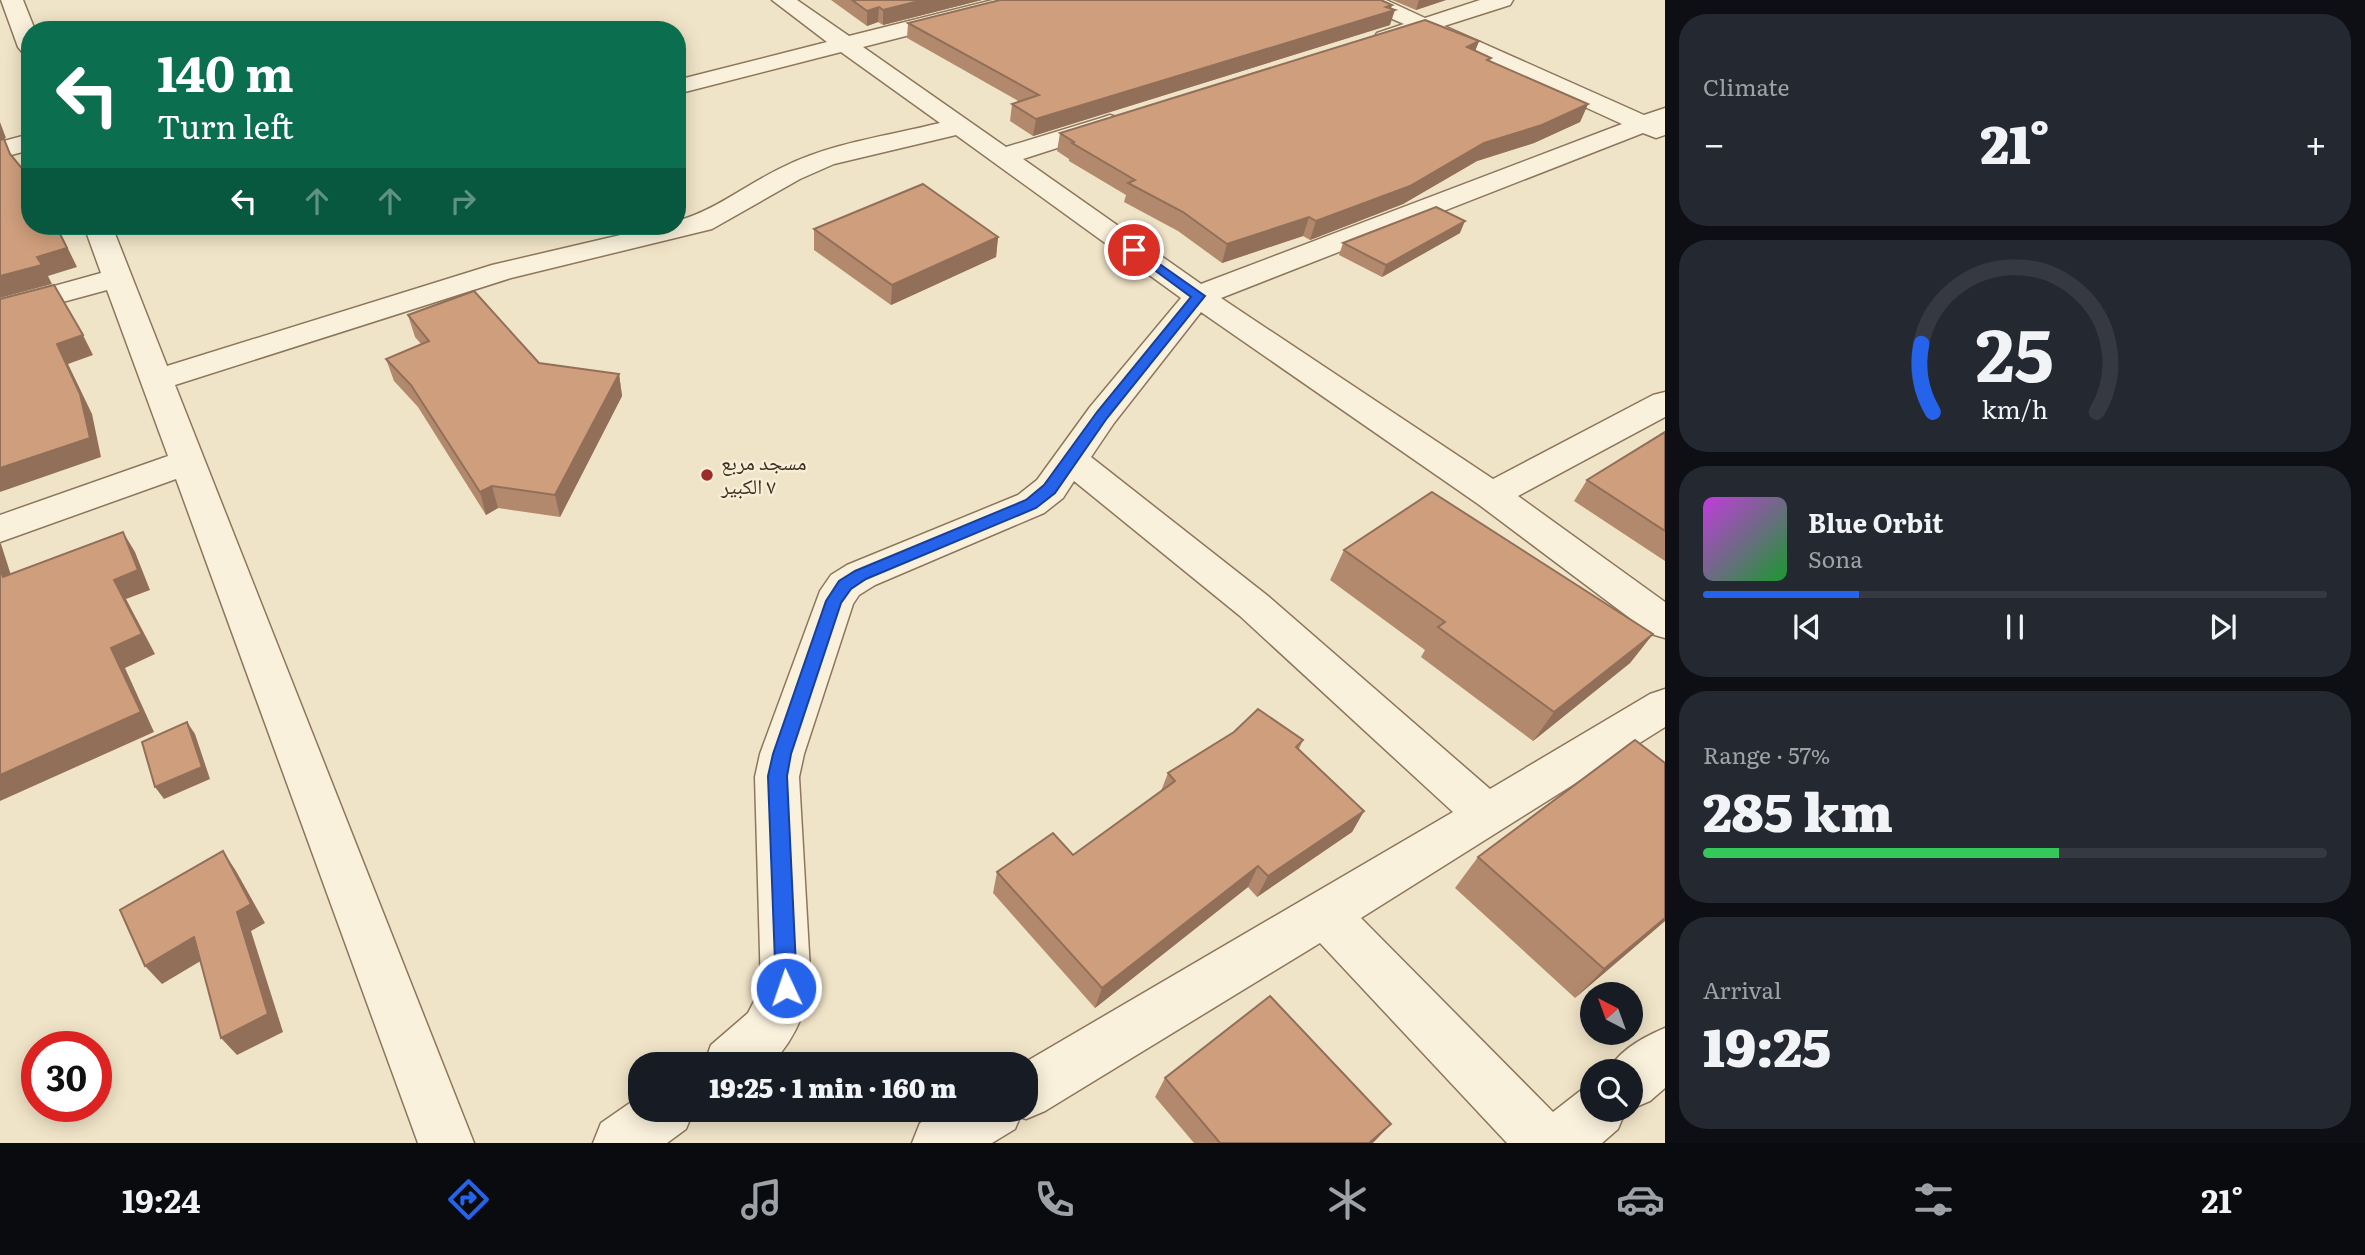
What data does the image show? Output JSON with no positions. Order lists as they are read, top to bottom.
{
  "places": ["مسجد مربع ٧ الكبير"],
  "north": "top left",
  "page": {
    "tile": [
      "Climate",
      ["Range · 57%", "285 km"],
      ["Arrival", "19:25"]
    ],
    "turn": ["140 m", "Turn left"],
    "heat": ["−", "21°", "+"],
    "song": ["Blue Orbit", "Sona"],
    "limit": "30",
    "trip": "19:25 · 1 min · 160 m",
    "tabs": ["19:24", "21°"],
    "gauge": ["25", "km/h"]
  }
}
